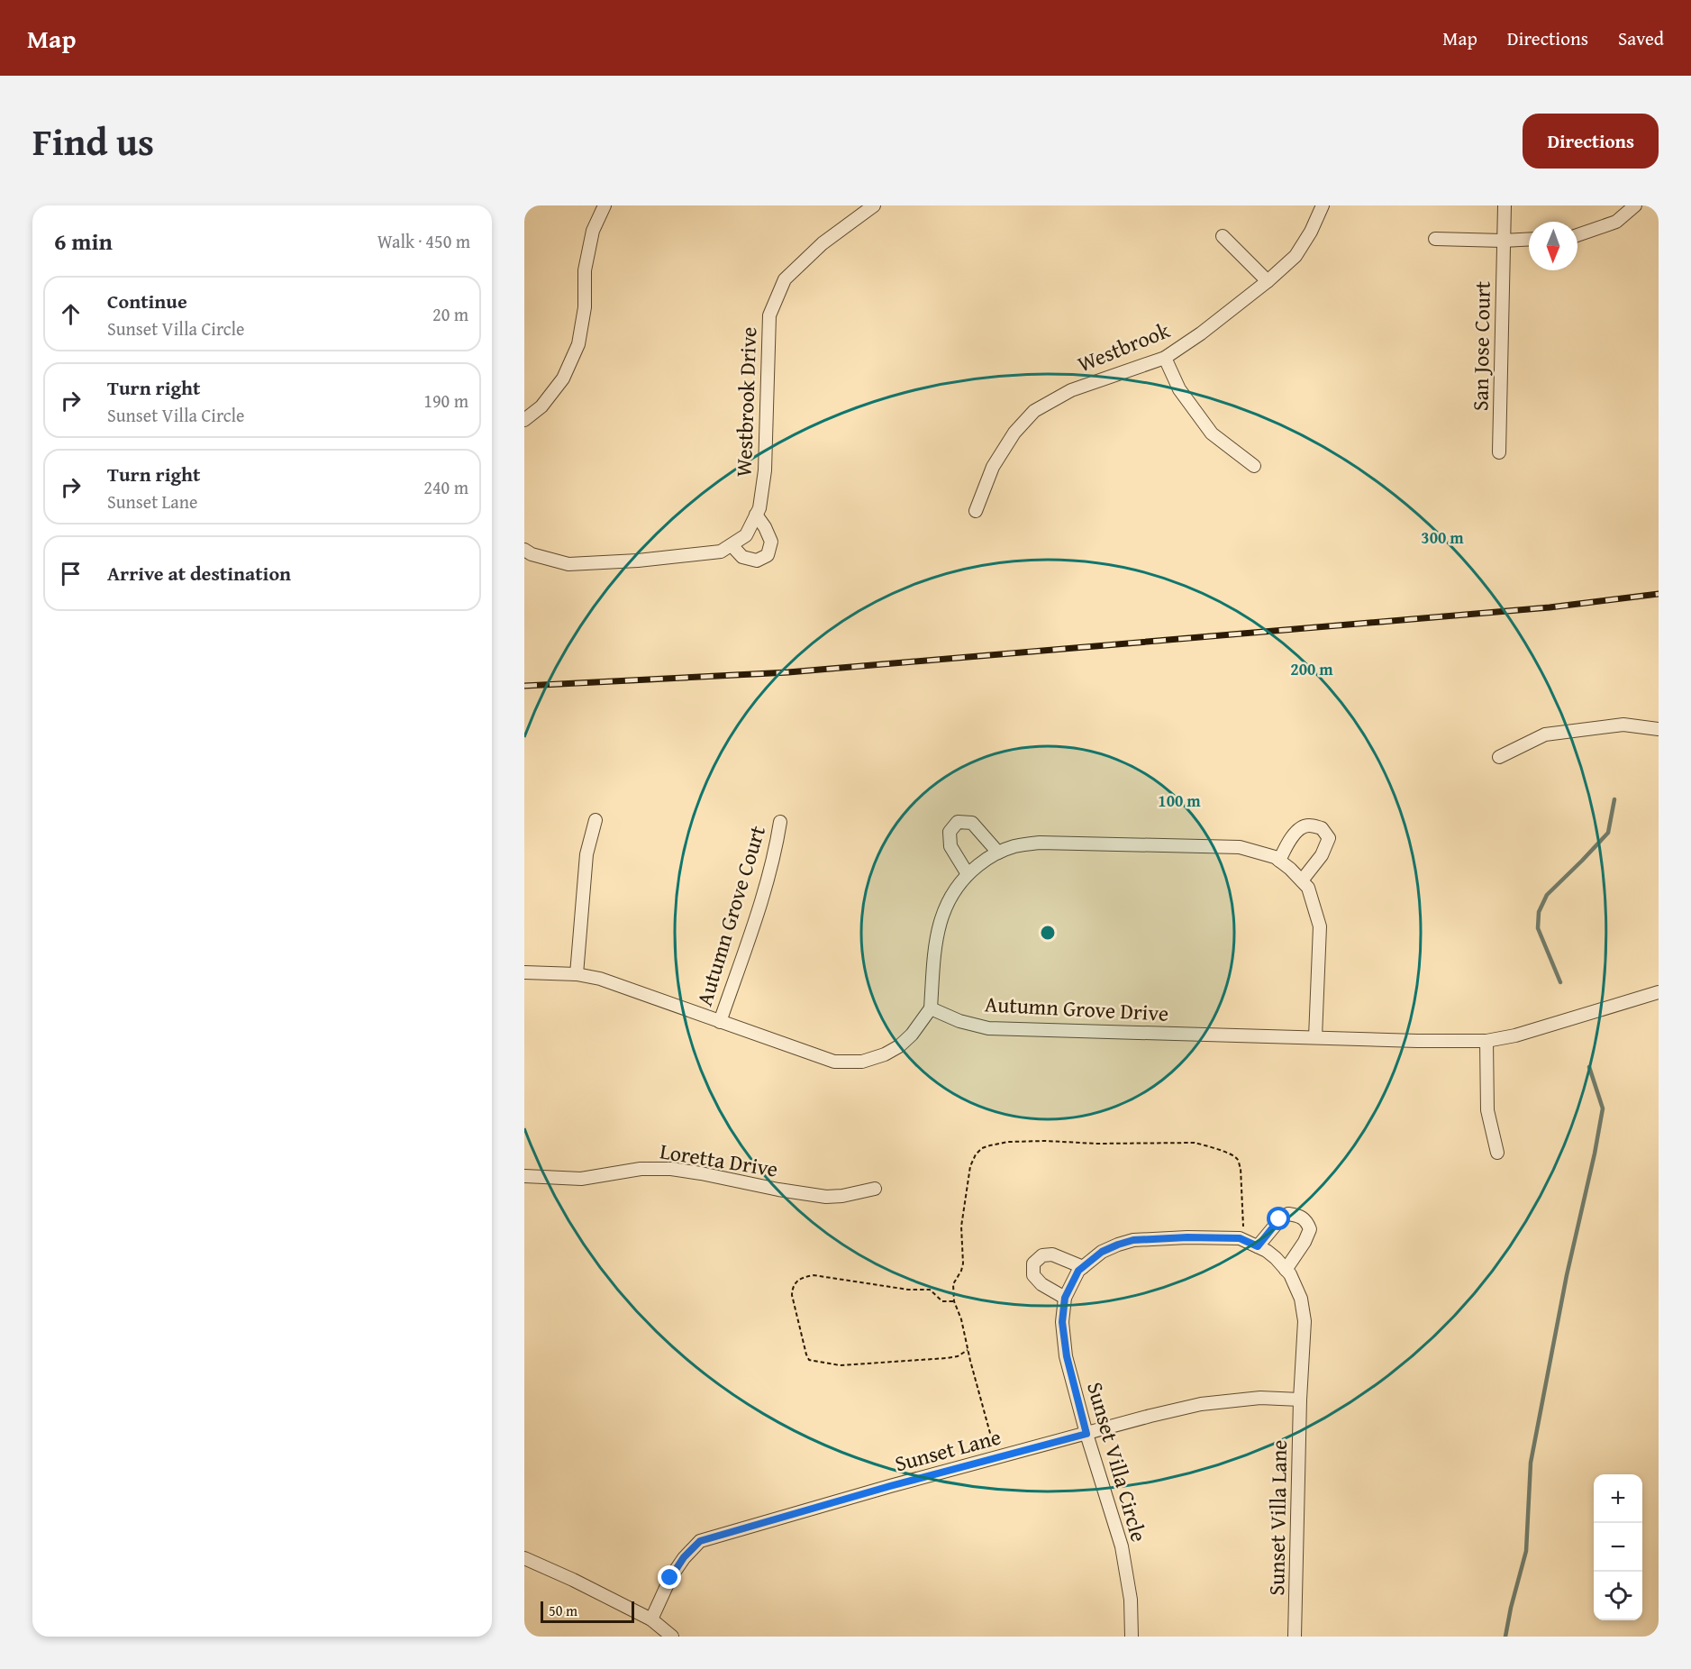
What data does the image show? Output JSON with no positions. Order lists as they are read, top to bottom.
{
  "streets": {
    "street": [
      "San Jose Court",
      "Westbrook",
      "Westbrook Drive",
      "Autumn Grove Court",
      "Autumn Grove Drive",
      "Loretta Drive",
      "Sunset Lane",
      "Sunset Villa Circle",
      "Sunset Villa Lane"
    ]
  },
  "crossings": [
    ["Sunset Lane", "Sunset Villa Circle"],
    ["Sunset Lane", "Sunset Villa Lane"],
    ["Sunset Villa Circle", "Sunset Villa Lane"]
  ],
  "scale_bar": "50 m",
  "north": "bottom",
  "page": {
    "header": "Map",
    "nav": ["Map", "Directions", "Saved"],
    "title": "Find us",
    "buttons": "Directions",
    "heading": ["6 min", "Walk · 450 m"],
    "list": [
      ["Continue", "Sunset Villa Circle", "20 m"],
      ["Turn right", "Sunset Villa Circle", "190 m"],
      ["Turn right", "Sunset Lane", "240 m"],
      "Arrive at destination"
    ],
    "map_buttons": ["+", "−"],
    "scale": "50 m"
  },
  "rings": ["300 m", "200 m", "100 m"]
}
